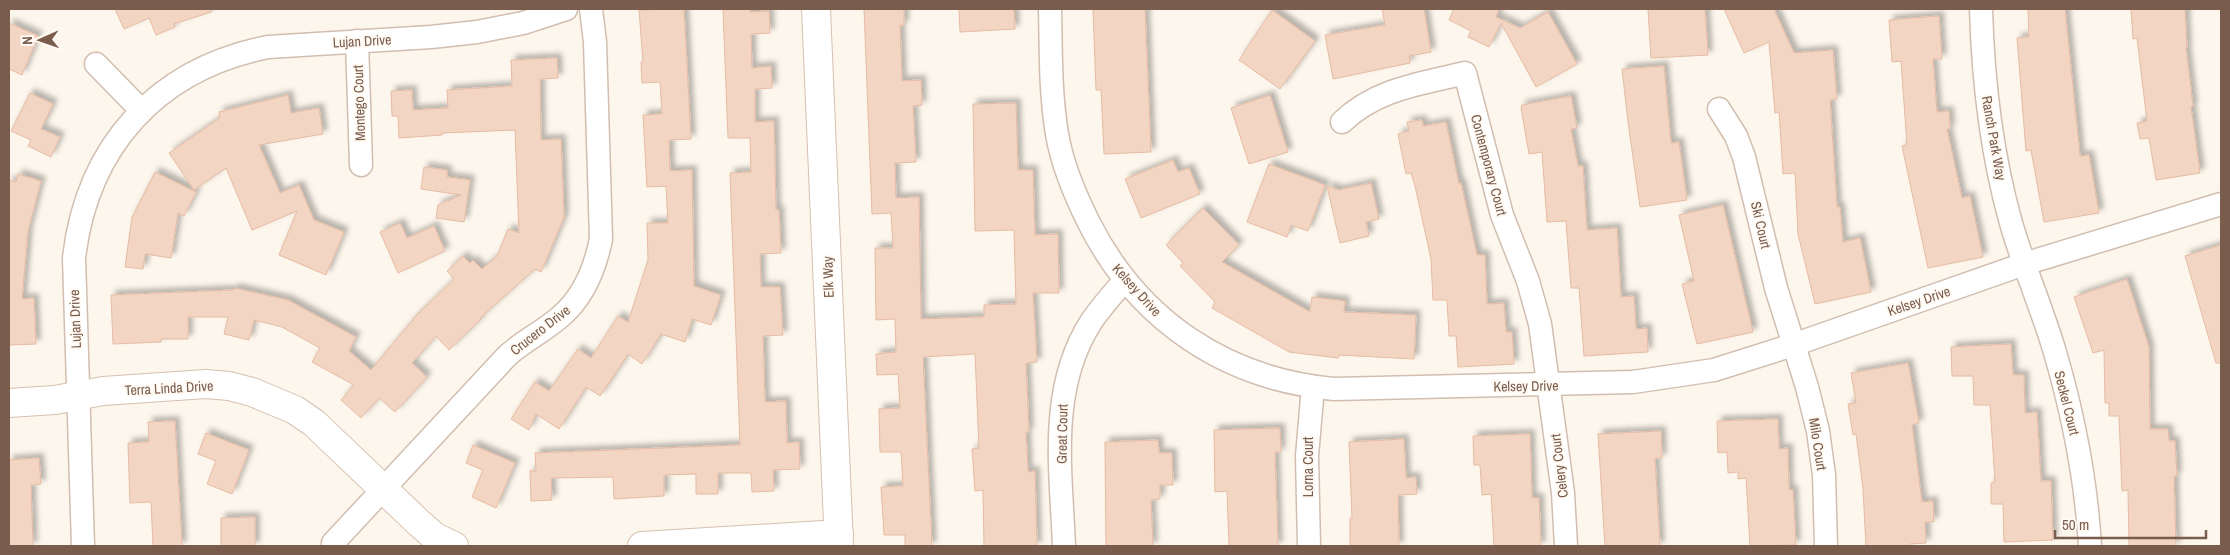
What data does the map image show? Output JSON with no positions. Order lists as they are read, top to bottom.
{
  "streets": {
    "street": [
      "Lujan Drive",
      "Montego Court",
      "Ranch Park Way",
      "Contemporary Court",
      "Ski Court",
      "Elk Way",
      "Kelsey Drive",
      "Crucero Drive",
      "Terra Linda Drive",
      "Seckel Court",
      "Great Court",
      "Milo Court",
      "Celery Court",
      "Lorna Court"
    ]
  },
  "crossings": [
    ["Lujan Drive", "Montego Court"],
    ["Lujan Drive", "Terra Linda Drive"],
    ["Ranch Park Way", "Kelsey Drive"],
    ["Ranch Park Way", "Seckel Court"],
    ["Contemporary Court", "Kelsey Drive"],
    ["Contemporary Court", "Celery Court"],
    ["Ski Court", "Kelsey Drive"],
    ["Ski Court", "Milo Court"],
    ["Kelsey Drive", "Seckel Court"],
    ["Kelsey Drive", "Great Court"],
    ["Kelsey Drive", "Milo Court"],
    ["Kelsey Drive", "Celery Court"],
    ["Kelsey Drive", "Lorna Court"],
    ["Crucero Drive", "Terra Linda Drive"]
  ],
  "scale_bar": "50 m",
  "north": "left"
}
